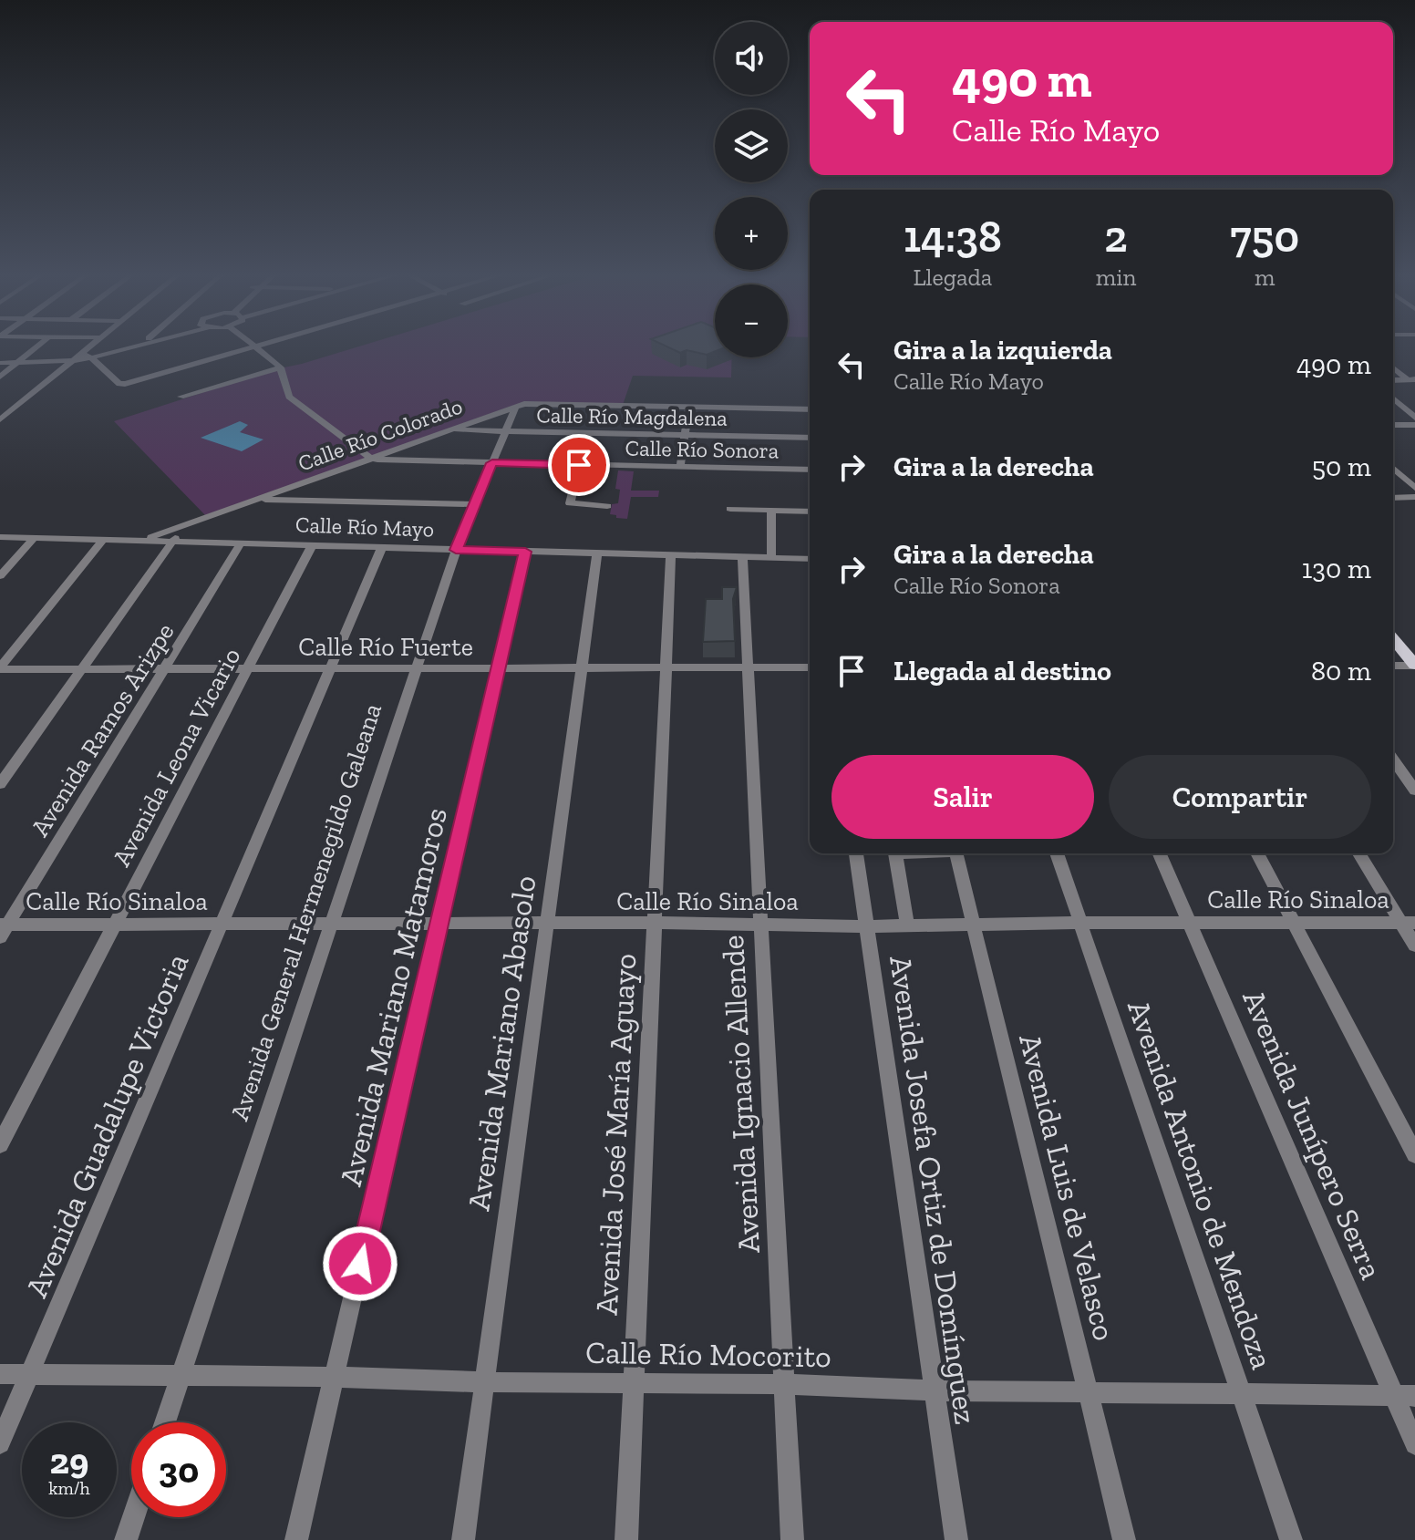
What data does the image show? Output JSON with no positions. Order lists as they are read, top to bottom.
{
  "streets": {
    "street": [
      "Calle Río Magdalena",
      "Calle Río Colorado",
      "Calle Río Sonora",
      "Calle Río Mayo",
      "Calle Río Fuerte",
      "Avenida Ramos Arizpe",
      "Avenida Leona Vicario",
      "Calle Río Sinaloa",
      "Avenida General Hermenegildo Galeana",
      "Avenida Mariano Matamoros",
      "Avenida Mariano Abasolo",
      "Avenida Ignacio Allende",
      "Avenida Guadalupe Victoria",
      "Avenida José María Aguayo",
      "Avenida Junípero Serra",
      "Avenida Antonio de Mendoza",
      "Avenida Luis de Velasco",
      "Avenida Josefa Ortiz de Domínguez",
      "Calle Río Mocorito"
    ]
  },
  "crossings": [
    ["Calle Río Magdalena", "Calle Río Colorado"],
    ["Calle Río Magdalena", "Avenida General Hermenegildo Galeana"],
    ["Calle Río Colorado", "Calle Río Sonora"],
    ["Calle Río Colorado", "Calle Río Mayo"],
    ["Calle Río Colorado", "Avenida General Hermenegildo Galeana"],
    ["Calle Río Sonora", "Avenida General Hermenegildo Galeana"],
    ["Calle Río Mayo", "Avenida Ramos Arizpe"],
    ["Calle Río Mayo", "Avenida Leona Vicario"],
    ["Calle Río Mayo", "Avenida General Hermenegildo Galeana"],
    ["Calle Río Mayo", "Avenida Mariano Matamoros"],
    ["Calle Río Mayo", "Avenida Mariano Abasolo"],
    ["Calle Río Mayo", "Avenida Ignacio Allende"],
    ["Calle Río Mayo", "Avenida Guadalupe Victoria"],
    ["Calle Río Mayo", "Avenida José María Aguayo"],
    ["Calle Río Fuerte", "Avenida Ramos Arizpe"],
    ["Calle Río Fuerte", "Avenida Leona Vicario"],
    ["Calle Río Fuerte", "Avenida General Hermenegildo Galeana"],
    ["Calle Río Fuerte", "Avenida Mariano Matamoros"],
    ["Calle Río Fuerte", "Avenida Mariano Abasolo"],
    ["Calle Río Fuerte", "Avenida Ignacio Allende"],
    ["Calle Río Fuerte", "Avenida Guadalupe Victoria"],
    ["Calle Río Fuerte", "Avenida José María Aguayo"],
    ["Avenida Ramos Arizpe", "Calle Río Sinaloa"],
    ["Avenida Leona Vicario", "Calle Río Sinaloa"],
    ["Calle Río Sinaloa", "Avenida General Hermenegildo Galeana"],
    ["Calle Río Sinaloa", "Avenida Mariano Matamoros"],
    ["Calle Río Sinaloa", "Avenida Mariano Abasolo"],
    ["Calle Río Sinaloa", "Avenida Ignacio Allende"],
    ["Calle Río Sinaloa", "Avenida Guadalupe Victoria"],
    ["Calle Río Sinaloa", "Avenida José María Aguayo"],
    ["Calle Río Sinaloa", "Avenida Junípero Serra"],
    ["Calle Río Sinaloa", "Avenida Antonio de Mendoza"],
    ["Calle Río Sinaloa", "Avenida Luis de Velasco"],
    ["Calle Río Sinaloa", "Avenida Josefa Ortiz de Domínguez"],
    ["Avenida General Hermenegildo Galeana", "Calle Río Mocorito"],
    ["Avenida Mariano Matamoros", "Calle Río Mocorito"],
    ["Avenida Mariano Abasolo", "Calle Río Mocorito"],
    ["Avenida Ignacio Allende", "Calle Río Mocorito"],
    ["Avenida Guadalupe Victoria", "Calle Río Mocorito"],
    ["Avenida José María Aguayo", "Calle Río Mocorito"],
    ["Avenida Junípero Serra", "Calle Río Mocorito"],
    ["Avenida Antonio de Mendoza", "Calle Río Mocorito"],
    ["Avenida Luis de Velasco", "Calle Río Mocorito"],
    ["Avenida Josefa Ortiz de Domínguez", "Calle Río Mocorito"]
  ],
  "page": {
    "map_buttons": ["+", "−"],
    "turn": ["490 m", "Calle Río Mayo"],
    "eta": [
      "14:38",
      "Llegada",
      "2",
      "min",
      "750",
      "m"
    ],
    "list": [
      {
        "name": "Gira a la izquierda",
        "note": "Calle Río Mayo",
        "value": "490 m"
      },
      {
        "name": "Gira a la derecha",
        "value": "50 m"
      },
      {
        "name": "Gira a la derecha",
        "note": "Calle Río Sonora",
        "value": "130 m"
      },
      {
        "name": "Llegada al destino",
        "value": "80 m"
      }
    ],
    "buttons": ["Salir", "Compartir"],
    "speed": "29 km/h",
    "limit": "30"
  }
}
